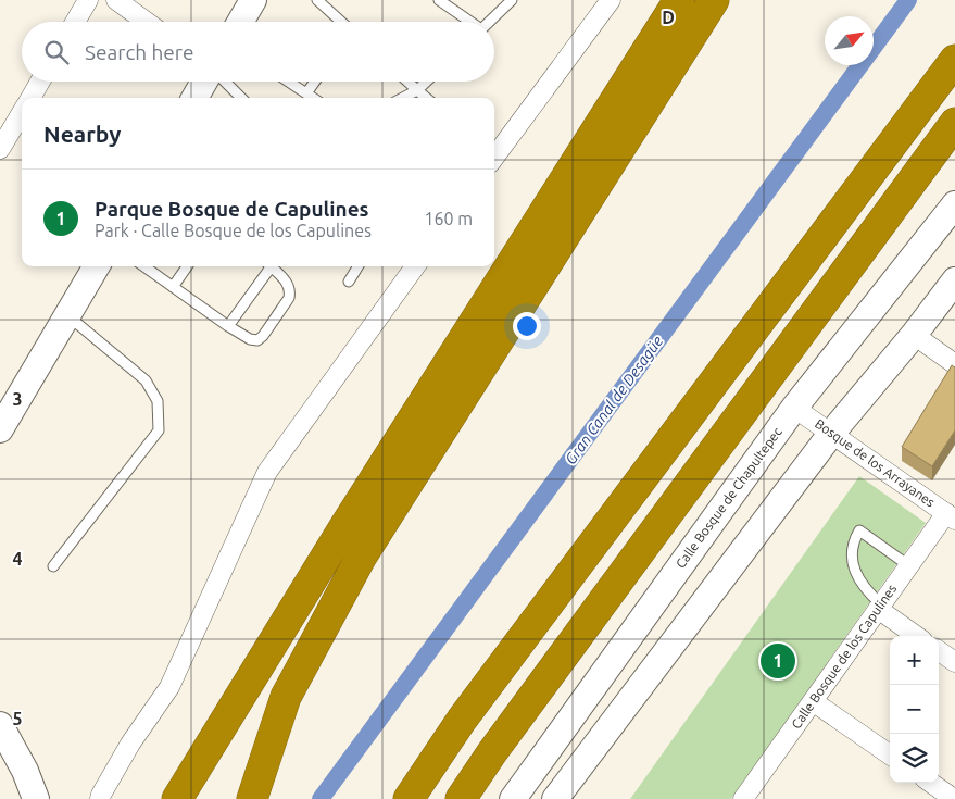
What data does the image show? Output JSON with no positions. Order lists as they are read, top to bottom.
{
  "streets": {
    "main road": ["Calle Bosque de Chapultepec"],
    "street": ["Bosque de los Arrayanes", "Calle Bosque de los Capulines"]
  },
  "crossings": [
    ["Bosque de los Arrayanes", "Calle Bosque de Chapultepec"],
    ["Bosque de los Arrayanes", "Calle Bosque de los Capulines"]
  ],
  "water": ["Gran Canal de Desagüe"],
  "north": "top right",
  "page": {
    "search": "Search here",
    "heading": "Nearby",
    "list": [
      {
        "mark": "1",
        "name": "Parque Bosque de Capulines",
        "note": "Park · Calle Bosque de los Capulines",
        "value": "160 m"
      }
    ],
    "map_buttons": ["+", "−"],
    "pins": "1"
  },
  "grid": {
    "columns": ["D"],
    "rows": ["3", "4", "5"]
  }
}
